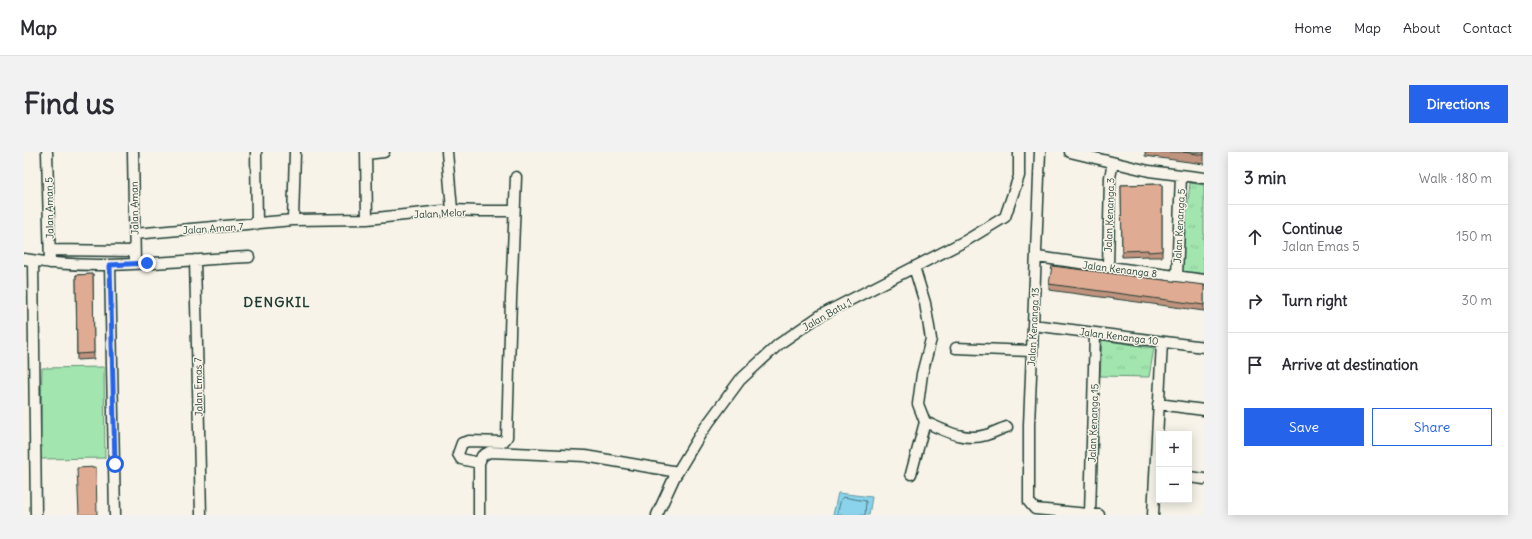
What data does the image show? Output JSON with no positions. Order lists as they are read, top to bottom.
{
  "streets": {
    "street": [
      "Jalan Aman 5",
      "Jalan Aman",
      "Jalan Melor",
      "Jalan Kenanga 3",
      "Jalan Kenanga 5",
      "Jalan Aman 7",
      "Jalan Kenanga 8",
      "Jalan Batu 1",
      "Jalan Kenanga 13",
      "Jalan Kenanga 10",
      "Jalan Emas 7",
      "Jalan Kenanga 15"
    ]
  },
  "crossings": [
    ["Jalan Aman", "Jalan Aman 7"],
    ["Jalan Melor", "Jalan Aman 7"],
    ["Jalan Kenanga 3", "Jalan Kenanga 8"],
    ["Jalan Kenanga 5", "Jalan Kenanga 8"],
    ["Jalan Kenanga 8", "Jalan Kenanga 13"],
    ["Jalan Kenanga 13", "Jalan Kenanga 10"],
    ["Jalan Kenanga 13", "Jalan Kenanga 15"],
    ["Jalan Kenanga 10", "Jalan Kenanga 15"]
  ],
  "districts": ["DENGKIL"],
  "page": {
    "header": "Map",
    "nav": [
      "Home",
      "Map",
      "About",
      "Contact"
    ],
    "buttons": [
      "Directions",
      ["Save", "Share"]
    ],
    "title": "Find us",
    "heading": ["3 min", "Walk · 180 m"],
    "list": [
      ["Continue", "Jalan Emas 5", "150 m"],
      ["Turn right", "30 m"],
      "Arrive at destination"
    ],
    "map_buttons": ["+", "−"]
  }
}
